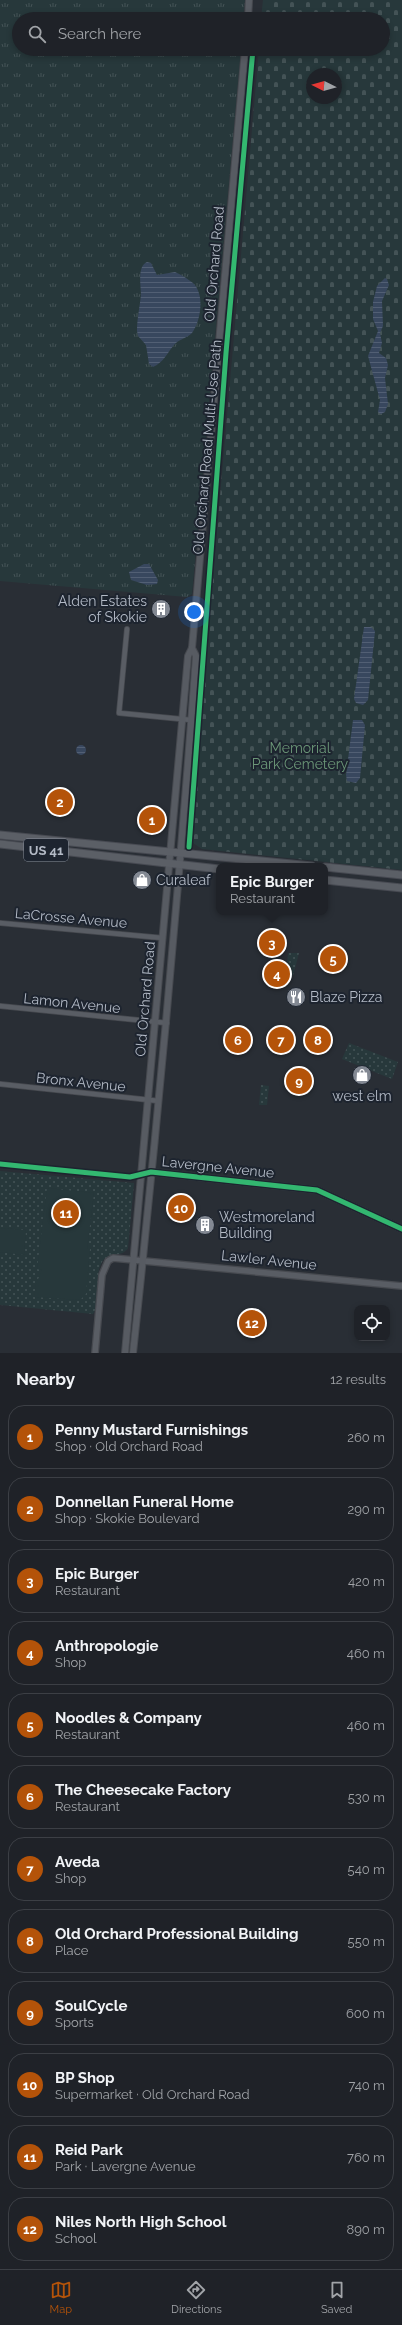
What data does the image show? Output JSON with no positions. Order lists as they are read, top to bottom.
{
  "streets": {
    "main road": ["Old Orchard Road", "US 41"],
    "street": [
      "LaCrosse Avenue",
      "Lamon Avenue",
      "Bronx Avenue",
      "Lavergne Avenue",
      "Lawler Avenue"
    ],
    "cycle path": ["Old Orchard Road Multi-Use Path"]
  },
  "crossings": [
    ["Old Orchard Road", "US 41"],
    ["Old Orchard Road", "LaCrosse Avenue"],
    ["Old Orchard Road", "Lamon Avenue"],
    ["Old Orchard Road", "Bronx Avenue"],
    ["Old Orchard Road", "Lavergne Avenue"],
    ["Old Orchard Road", "Lawler Avenue"]
  ],
  "parks": ["Memorial Park Cemetery"],
  "places": {
    "building": ["Alden Estates of Skokie", "Westmoreland Building"],
    "shop": ["Curaleaf", "west elm"],
    "restaurant": ["Blaze Pizza"]
  },
  "north": "left",
  "page": {
    "search": "Search here",
    "pins": [
      "2",
      "1",
      "3",
      "5",
      "4",
      "6",
      "7",
      "8",
      "9",
      "10",
      "11",
      "12"
    ],
    "popup": ["Epic Burger", "Restaurant"],
    "heading": ["Nearby", "12 results"],
    "list": [
      {
        "mark": "1",
        "name": "Penny Mustard Furnishings",
        "note": "Shop · Old Orchard Road",
        "value": "260 m"
      },
      {
        "mark": "2",
        "name": "Donnellan Funeral Home",
        "note": "Shop · Skokie Boulevard",
        "value": "290 m"
      },
      {
        "mark": "3",
        "name": "Epic Burger",
        "note": "Restaurant",
        "value": "420 m"
      },
      {
        "mark": "4",
        "name": "Anthropologie",
        "note": "Shop",
        "value": "460 m"
      },
      {
        "mark": "5",
        "name": "Noodles & Company",
        "note": "Restaurant",
        "value": "460 m"
      },
      {
        "mark": "6",
        "name": "The Cheesecake Factory",
        "note": "Restaurant",
        "value": "530 m"
      },
      {
        "mark": "7",
        "name": "Aveda",
        "note": "Shop",
        "value": "540 m"
      },
      {
        "mark": "8",
        "name": "Old Orchard Professional Building",
        "note": "Place",
        "value": "550 m"
      },
      {
        "mark": "9",
        "name": "SoulCycle",
        "note": "Sports",
        "value": "600 m"
      },
      {
        "mark": "10",
        "name": "BP Shop",
        "note": "Supermarket · Old Orchard Road",
        "value": "740 m"
      },
      {
        "mark": "11",
        "name": "Reid Park",
        "note": "Park · Lavergne Avenue",
        "value": "760 m"
      },
      {
        "mark": "12",
        "name": "Niles North High School",
        "note": "School",
        "value": "890 m"
      }
    ],
    "nav": ["Map", "Directions", "Saved"]
  }
}
